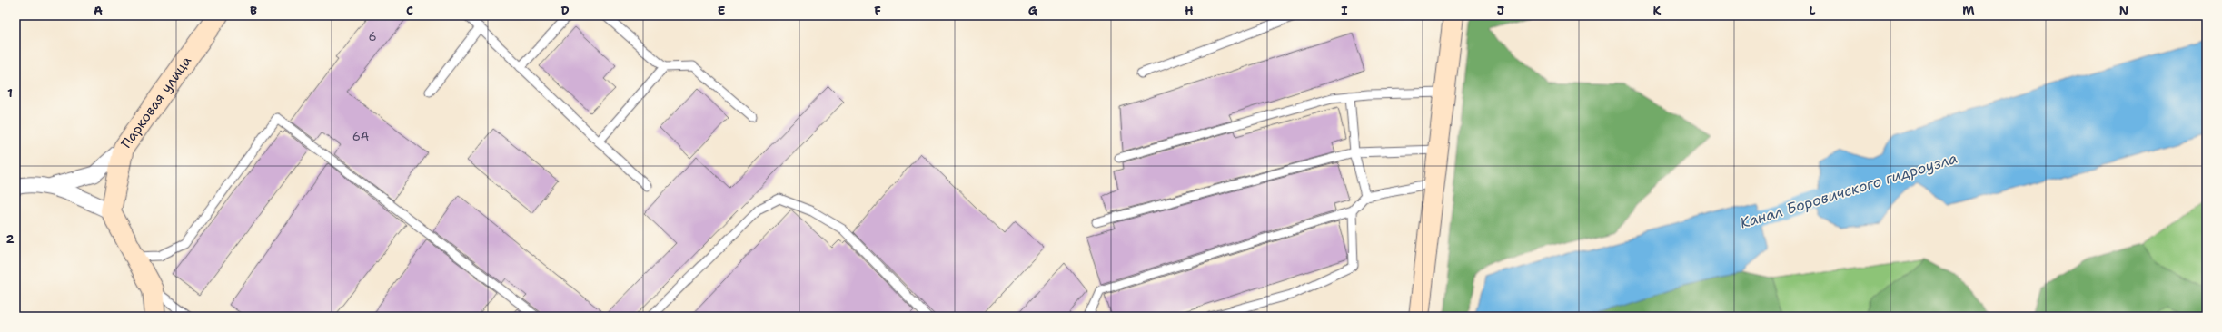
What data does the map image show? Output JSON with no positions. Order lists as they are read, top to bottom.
{
  "streets": {
    "street": ["Парковая улица"]
  },
  "water": ["Канал Боровичского гидроузла"],
  "house_numbers": ["6", "6А"],
  "grid": {
    "columns": [
      "A",
      "B",
      "C",
      "D",
      "E",
      "F",
      "G",
      "H",
      "I",
      "J",
      "K",
      "L",
      "M",
      "N"
    ],
    "rows": ["1", "2"]
  }
}
